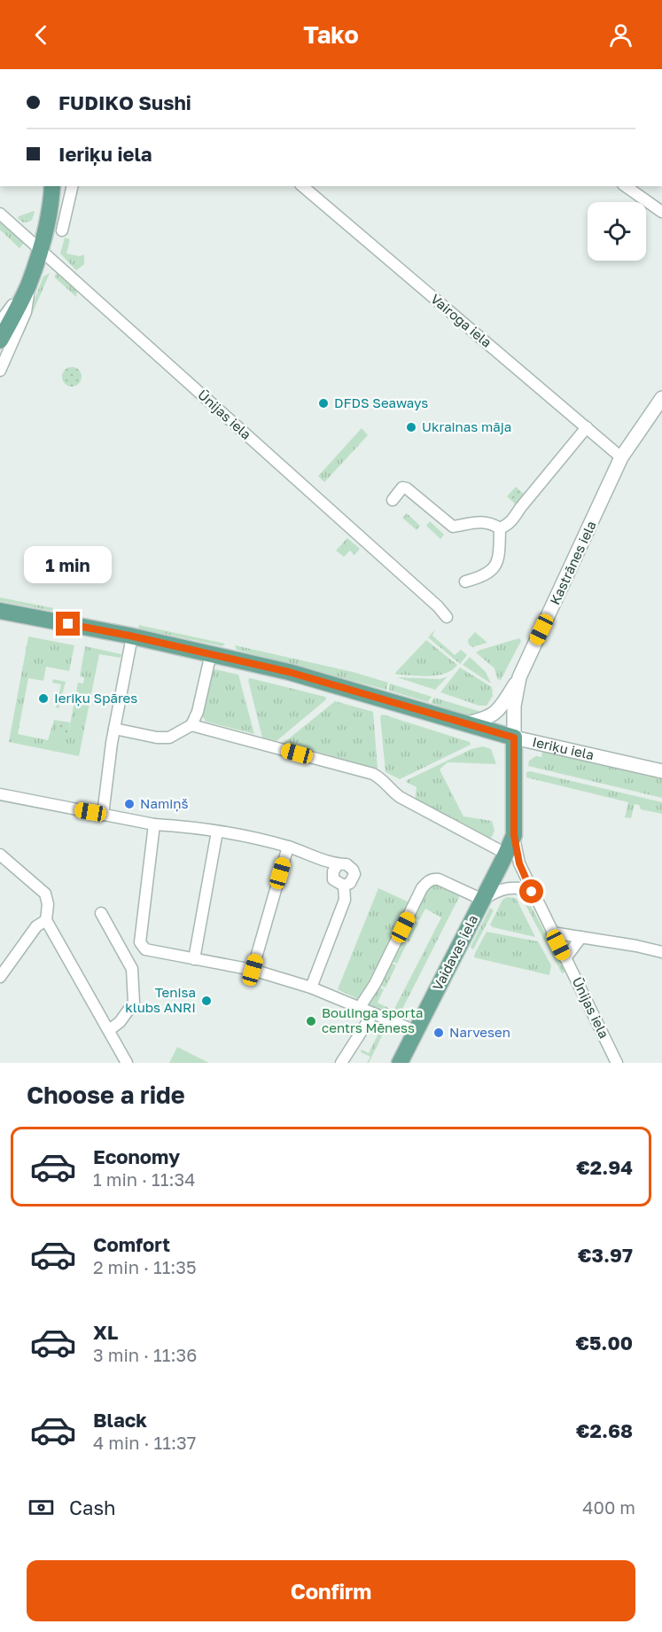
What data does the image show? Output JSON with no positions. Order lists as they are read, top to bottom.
{
  "streets": {
    "main road": ["Ieriķu iela", "Vaidavas iela"],
    "street": ["Vairoga iela", "Ūnijas iela", "Kastrānes iela"]
  },
  "crossings": [
    ["Vairoga iela", "Kastrānes iela"],
    ["Ūnijas iela", "Vaidavas iela"],
    ["Kastrānes iela", "Ieriķu iela"],
    ["Kastrānes iela", "Vaidavas iela"],
    ["Ieriķu iela", "Vaidavas iela"]
  ],
  "places": [
    "DFDS Seaways",
    "Ukrainas māja",
    "Ieriķu Spāres",
    "Namiņš",
    "Tenisa klubs ANRI",
    "Boulinga sporta centrs Mēness",
    "Narvesen"
  ],
  "page": {
    "header": "Tako",
    "banner": ["FUDIKO Sushi", "Ieriķu iela"],
    "bubble": "1 min",
    "heading": "Choose a ride",
    "list": [
      {
        "name": "Economy",
        "note": "1 min · 11:34",
        "value": "€2.94"
      },
      {
        "name": "Comfort",
        "note": "2 min · 11:35",
        "value": "€3.97"
      },
      {
        "name": "XL",
        "note": "3 min · 11:36",
        "value": "€5.00"
      },
      {
        "name": "Black",
        "note": "4 min · 11:37",
        "value": "€2.68"
      }
    ],
    "pay": ["Cash", "400 m"],
    "buttons": "Confirm"
  }
}
